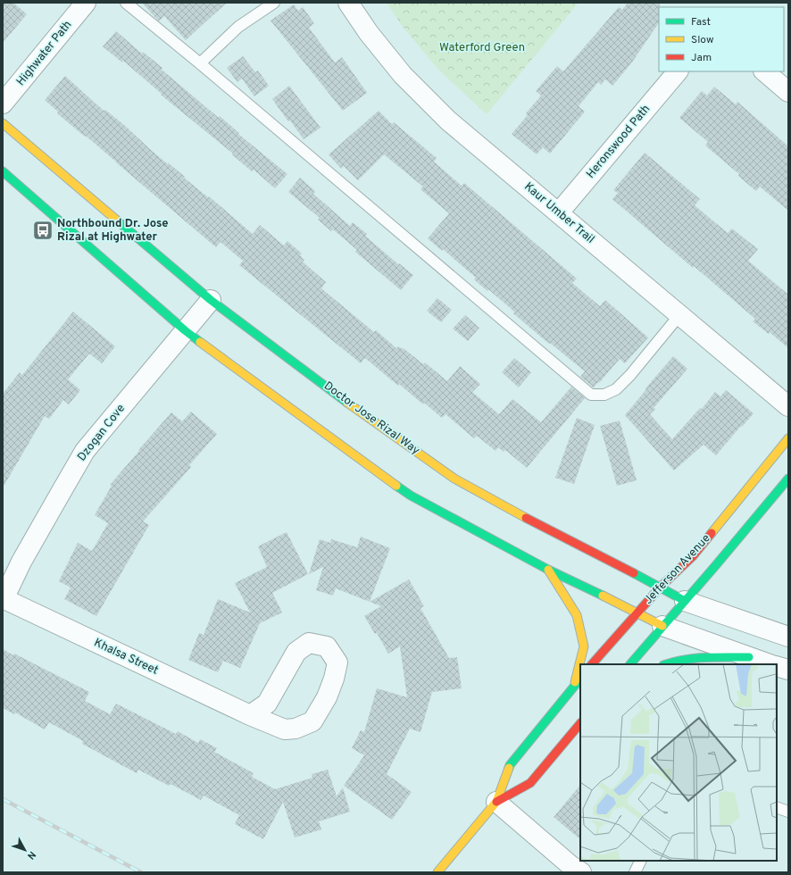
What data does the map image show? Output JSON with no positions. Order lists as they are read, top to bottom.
{
  "streets": {
    "street": [
      "Highwater Path",
      "Heronswood Path",
      "Kaur Umber Trail",
      "Doctor Jose Rizal Way",
      "Dzogan Cove",
      "Jefferson Avenue",
      "Khalsa Street"
    ]
  },
  "crossings": [
    ["Heronswood Path", "Kaur Umber Trail"],
    ["Doctor Jose Rizal Way", "Dzogan Cove"],
    ["Doctor Jose Rizal Way", "Jefferson Avenue"],
    ["Dzogan Cove", "Khalsa Street"]
  ],
  "parks": ["Waterford Green"],
  "places": {
    "bus stop": ["Northbound Dr. Jose Rizal at Highwater"]
  },
  "legend": ["Fast", "Slow", "Jam"],
  "north": "bottom right"
}
